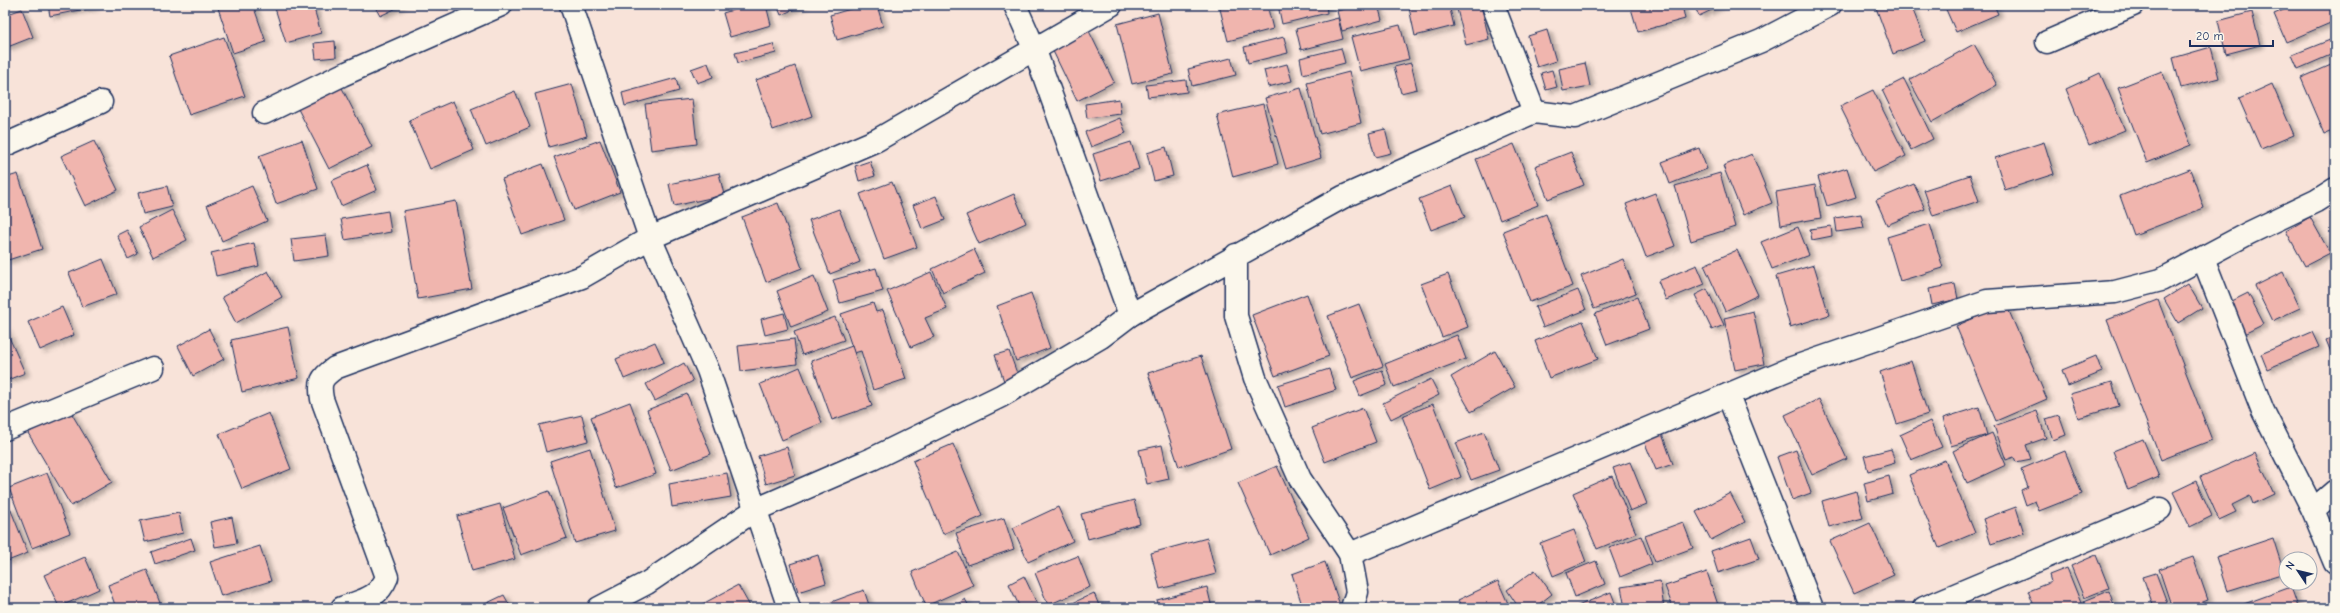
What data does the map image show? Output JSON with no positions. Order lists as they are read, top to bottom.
{
  "scale_bar": "20 m",
  "north": "top left"
}
